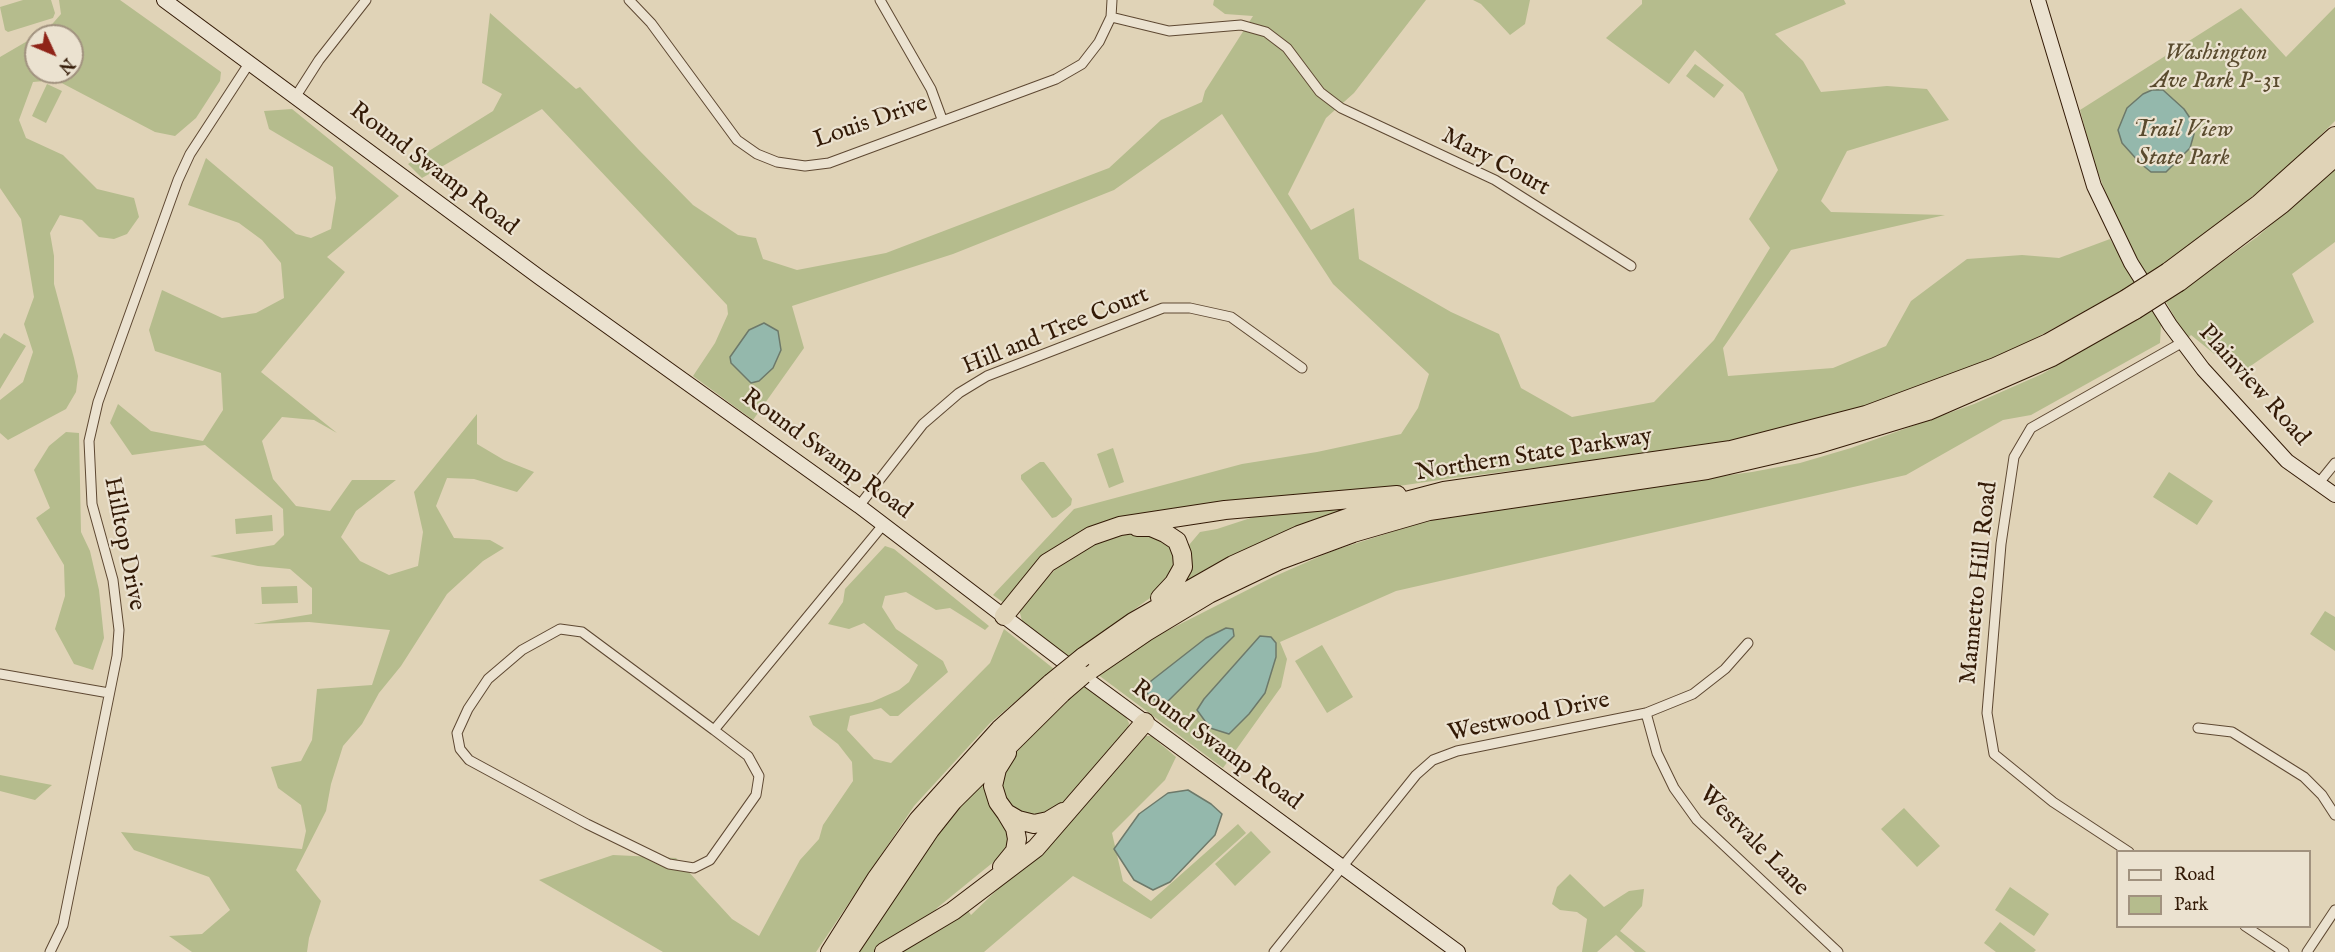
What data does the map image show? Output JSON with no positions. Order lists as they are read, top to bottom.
{
  "streets": {
    "highway": ["Northern State Parkway"],
    "street": [
      "Louis Drive",
      "Mary Court",
      "Round Swamp Road",
      "Hill and Tree Court",
      "Plainview Road",
      "Hilltop Drive",
      "Mannetto Hill Road",
      "Westwood Drive",
      "Westvale Lane"
    ]
  },
  "crossings": [
    ["Louis Drive", "Mary Court"],
    ["Round Swamp Road", "Hill and Tree Court"],
    ["Round Swamp Road", "Hilltop Drive"],
    ["Round Swamp Road", "Westwood Drive"],
    ["Plainview Road", "Mannetto Hill Road"],
    ["Westwood Drive", "Westvale Lane"]
  ],
  "parks": ["Washington Ave Park P-31", "Trail View State Park"],
  "legend": ["Road", "Park"],
  "north": "bottom right"
}
